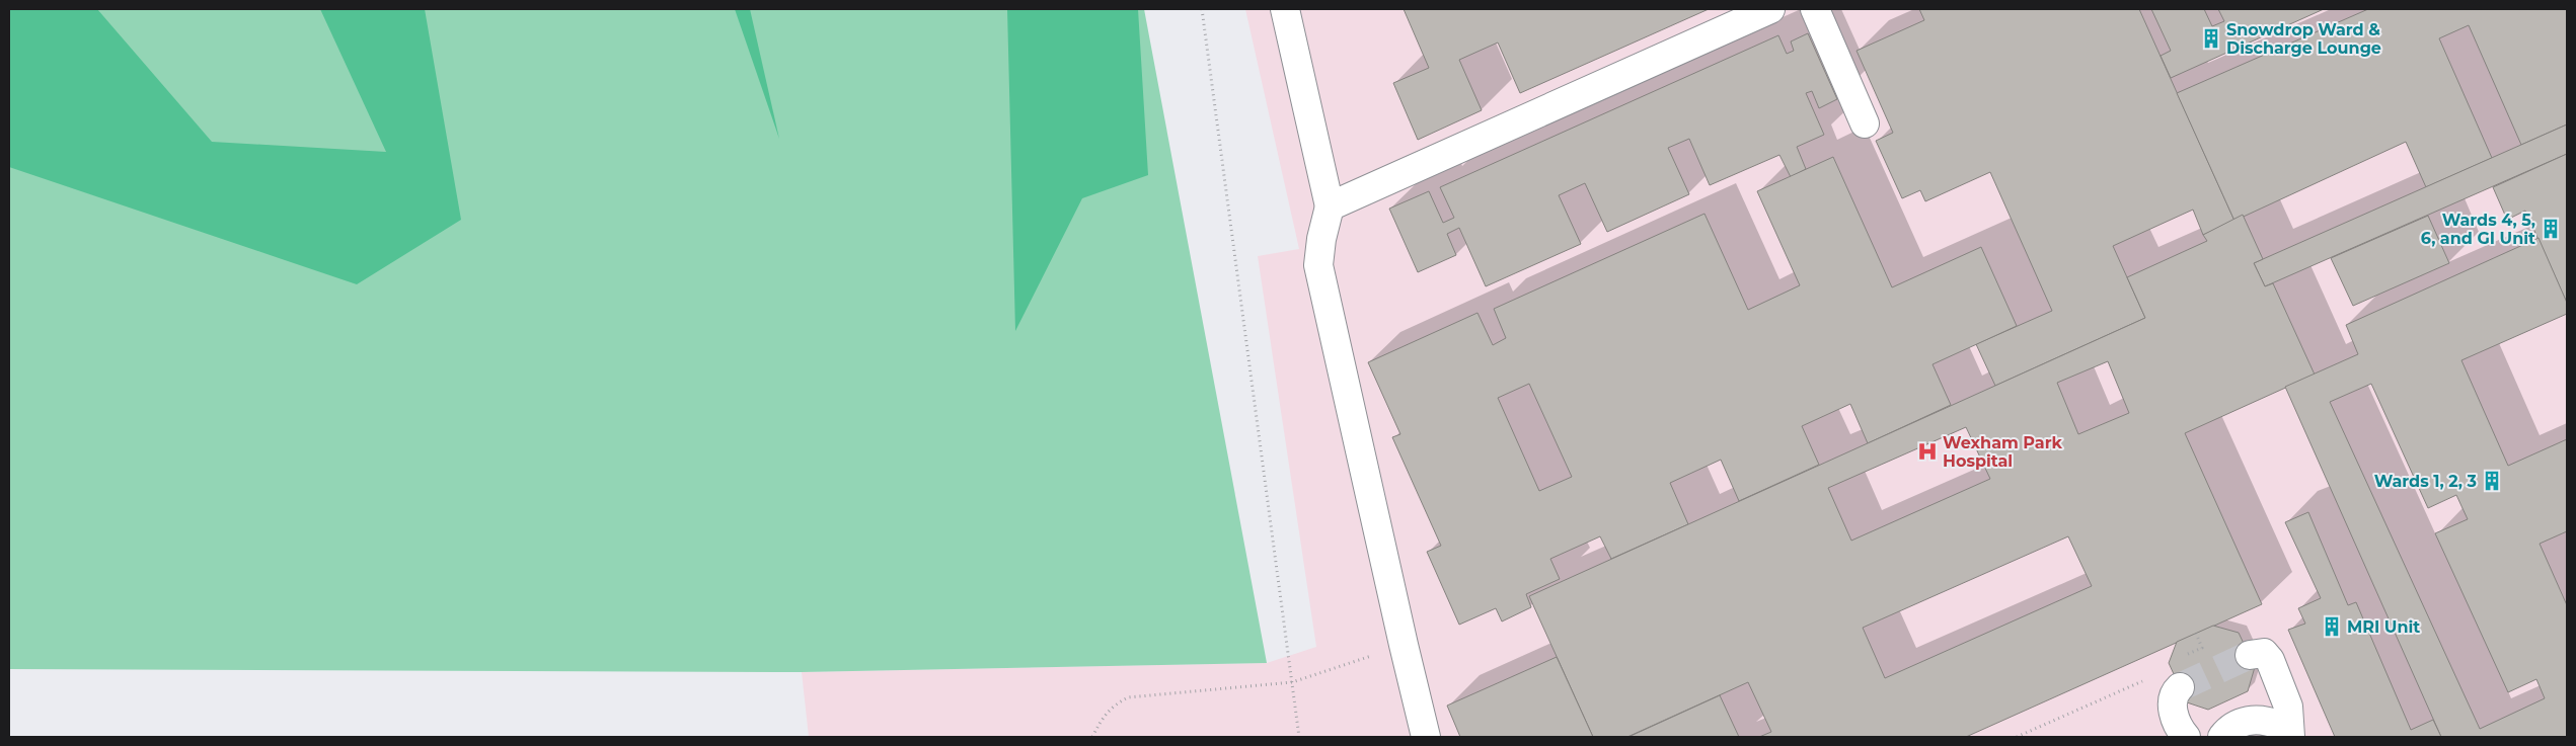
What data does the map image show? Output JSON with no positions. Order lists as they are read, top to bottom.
{
  "places": {
    "building": [
      "Snowdrop Ward & Discharge Lounge",
      "Wards 4, 5, 6, and GI Unit",
      "Wards 1, 2, 3",
      "MRI Unit"
    ],
    "hospital": ["Wexham Park Hospital"]
  }
}
